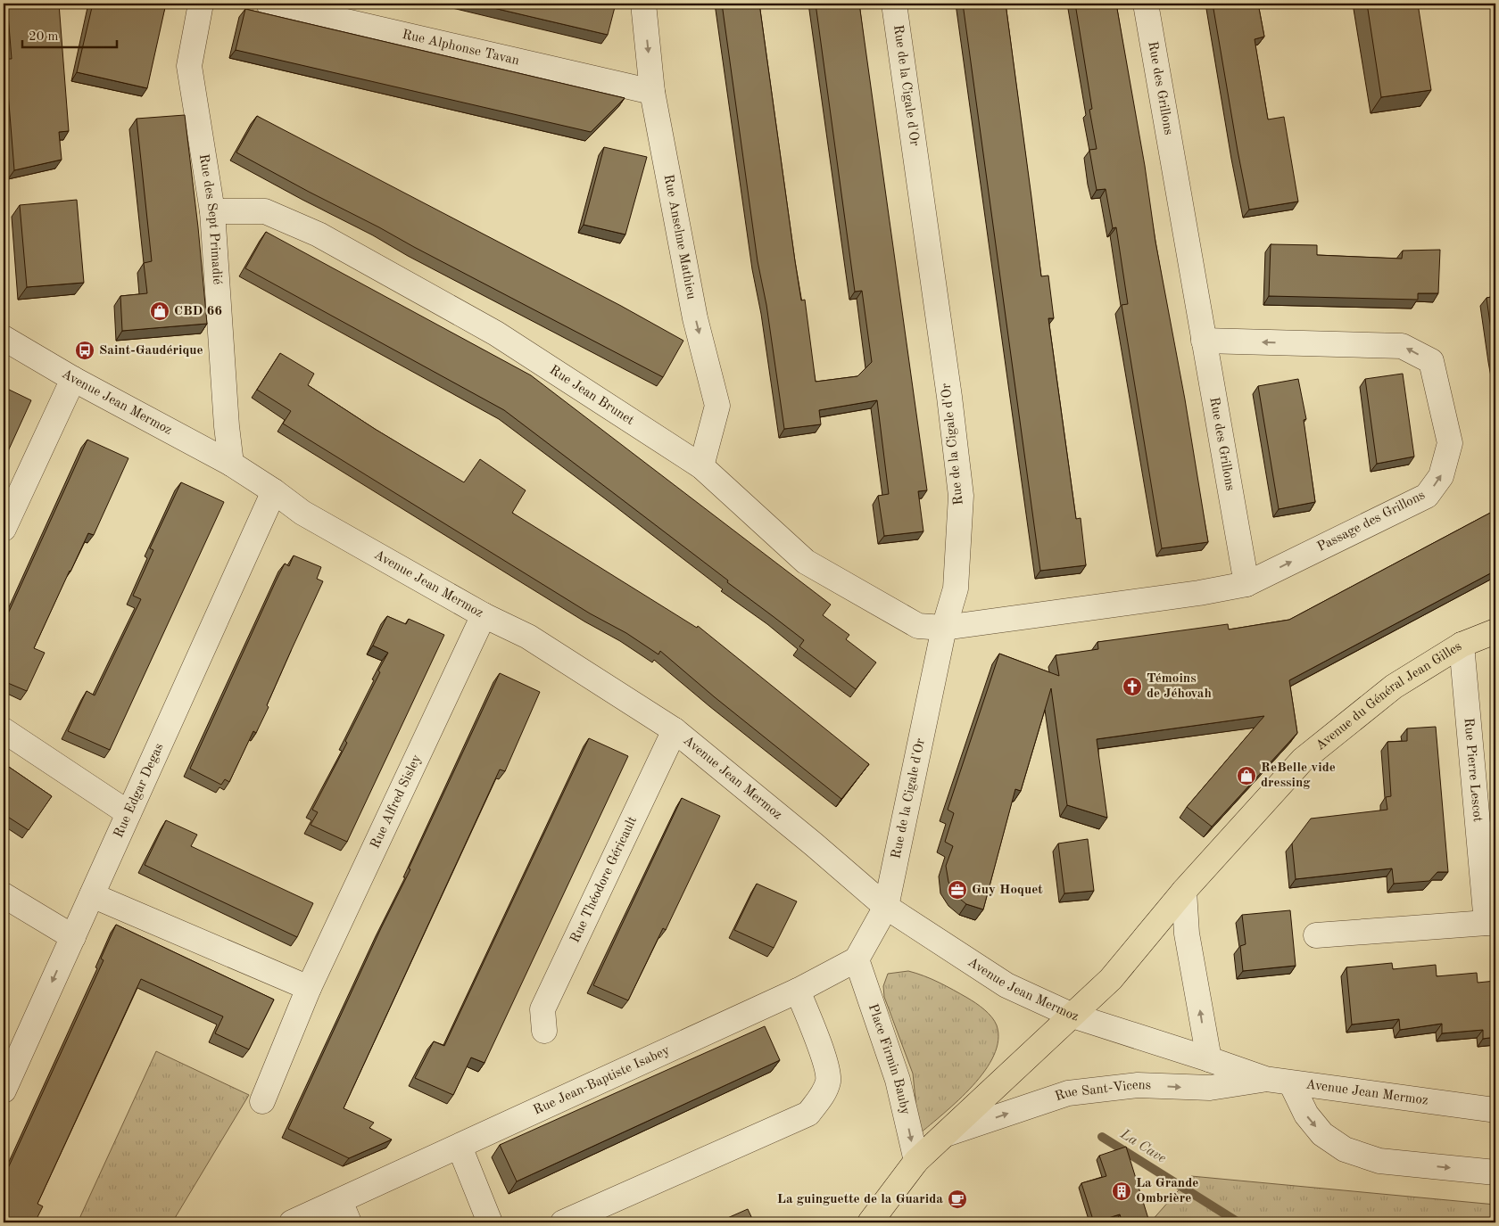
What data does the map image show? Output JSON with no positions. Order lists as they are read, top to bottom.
{
  "streets": {
    "main road": ["Avenue du Général Jean Gilles", "Rue Sant-Vicens"],
    "street": [
      "Rue Alphonse Tavan",
      "Rue de la Cigale d'Or",
      "Rue des Grillons",
      "Rue des Sept Primadié",
      "Rue Anselme Mathieu",
      "Rue Jean Brunet",
      "Avenue Jean Mermoz",
      "Passage des Grillons",
      "Rue Pierre Lescot",
      "Rue Edgar Degas",
      "Rue Alfred Sisley",
      "Rue Théodore Géricault",
      "Place Firmin Bauby",
      "Rue Jean-Baptiste Isabey"
    ]
  },
  "crossings": [
    ["Rue Alphonse Tavan", "Rue Anselme Mathieu"],
    ["Rue de la Cigale d'Or", "Rue Jean Brunet"],
    ["Rue de la Cigale d'Or", "Avenue Jean Mermoz"],
    ["Rue des Grillons", "Passage des Grillons"],
    ["Rue des Sept Primadié", "Rue Jean Brunet"],
    ["Rue des Sept Primadié", "Avenue Jean Mermoz"],
    ["Rue Anselme Mathieu", "Rue Jean Brunet"],
    ["Avenue Jean Mermoz", "Avenue du Général Jean Gilles"],
    ["Avenue Jean Mermoz", "Rue Edgar Degas"],
    ["Avenue Jean Mermoz", "Rue Alfred Sisley"],
    ["Avenue Jean Mermoz", "Rue Théodore Géricault"],
    ["Avenue Jean Mermoz", "Rue Sant-Vicens"],
    ["Avenue du Général Jean Gilles", "Rue Pierre Lescot"],
    ["Avenue du Général Jean Gilles", "Rue Sant-Vicens"],
    ["Place Firmin Bauby", "Rue Jean-Baptiste Isabey"],
    ["Place Firmin Bauby", "Rue Sant-Vicens"]
  ],
  "one_way": ["Rue Anselme Mathieu", "Place Firmin Bauby", "Rue Sant-Vicens"],
  "water": ["La Cave"],
  "places": {
    "shop": ["CBD 66", "ReBelle vide dressing"],
    "bus stop": ["Saint-Gaudérique"],
    "church": ["Témoins de Jéhovah"],
    "office": ["Guy Hoquet"],
    "building": ["La Grande Ombrière"],
    "cafe": ["La guinguette de la Guarida"]
  },
  "scale_bar": "20 m"
}
